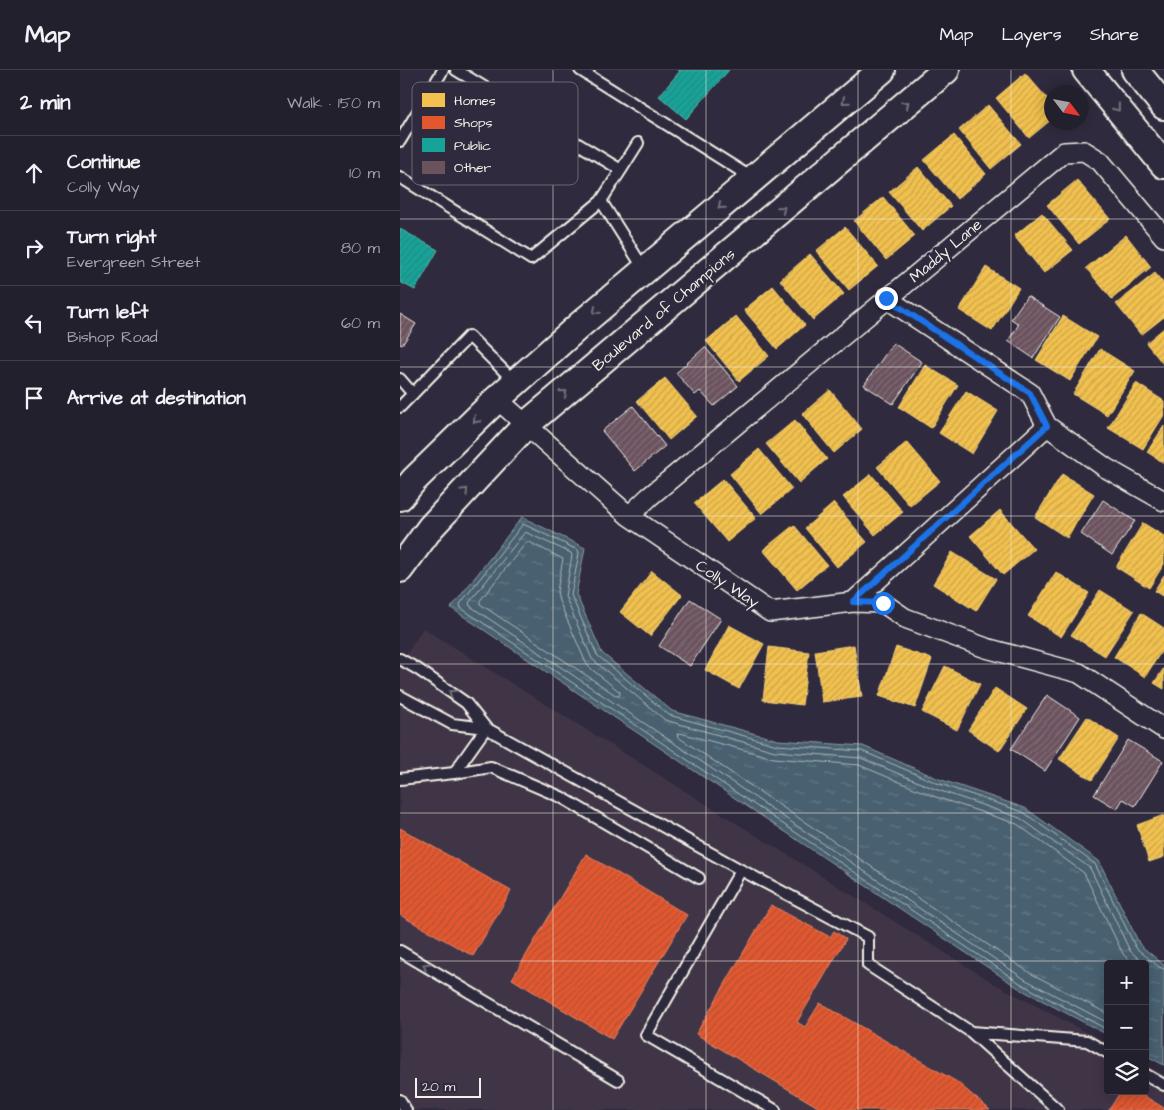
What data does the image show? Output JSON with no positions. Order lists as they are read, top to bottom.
{
  "streets": {
    "street": ["Maddy Lane", "Boulevard of Champions", "Colly Way"]
  },
  "crossings": [
    ["Maddy Lane", "Colly Way"],
    ["Boulevard of Champions", "Colly Way"]
  ],
  "legend": [
    "Homes",
    "Shops",
    "Public",
    "Other"
  ],
  "scale_bar": "20 m",
  "north": "bottom right",
  "page": {
    "header": "Map",
    "nav": ["Map", "Layers", "Share"],
    "heading": ["2 min", "Walk · 150 m"],
    "list": [
      ["Continue", "Colly Way", "10 m"],
      ["Turn right", "Evergreen Street", "80 m"],
      ["Turn left", "Bishop Road", "60 m"],
      "Arrive at destination"
    ],
    "map_buttons": ["+", "−"],
    "scale": "20 m"
  }
}
